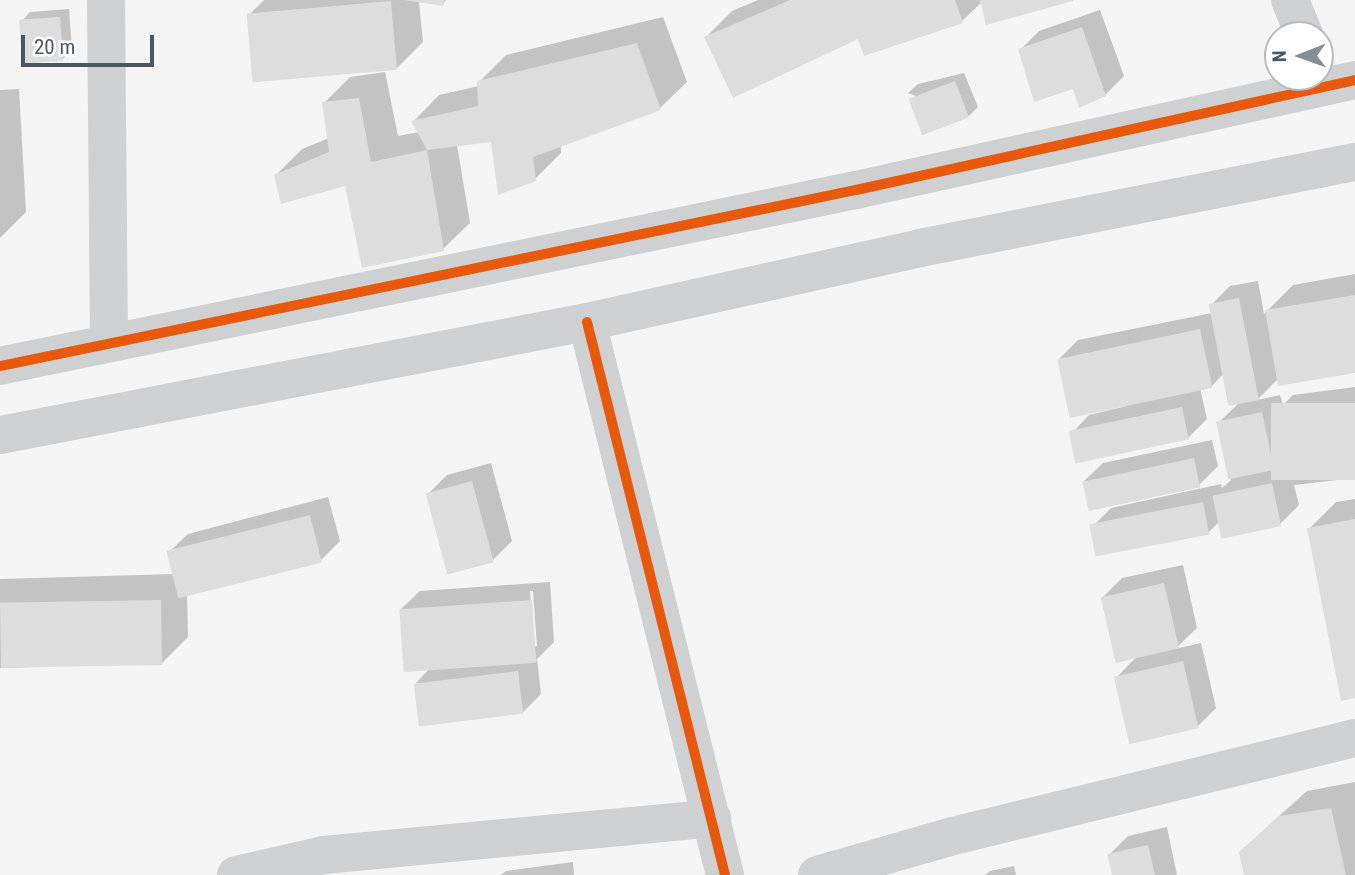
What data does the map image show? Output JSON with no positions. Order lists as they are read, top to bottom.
{
  "scale_bar": "20 m",
  "north": "left"
}
